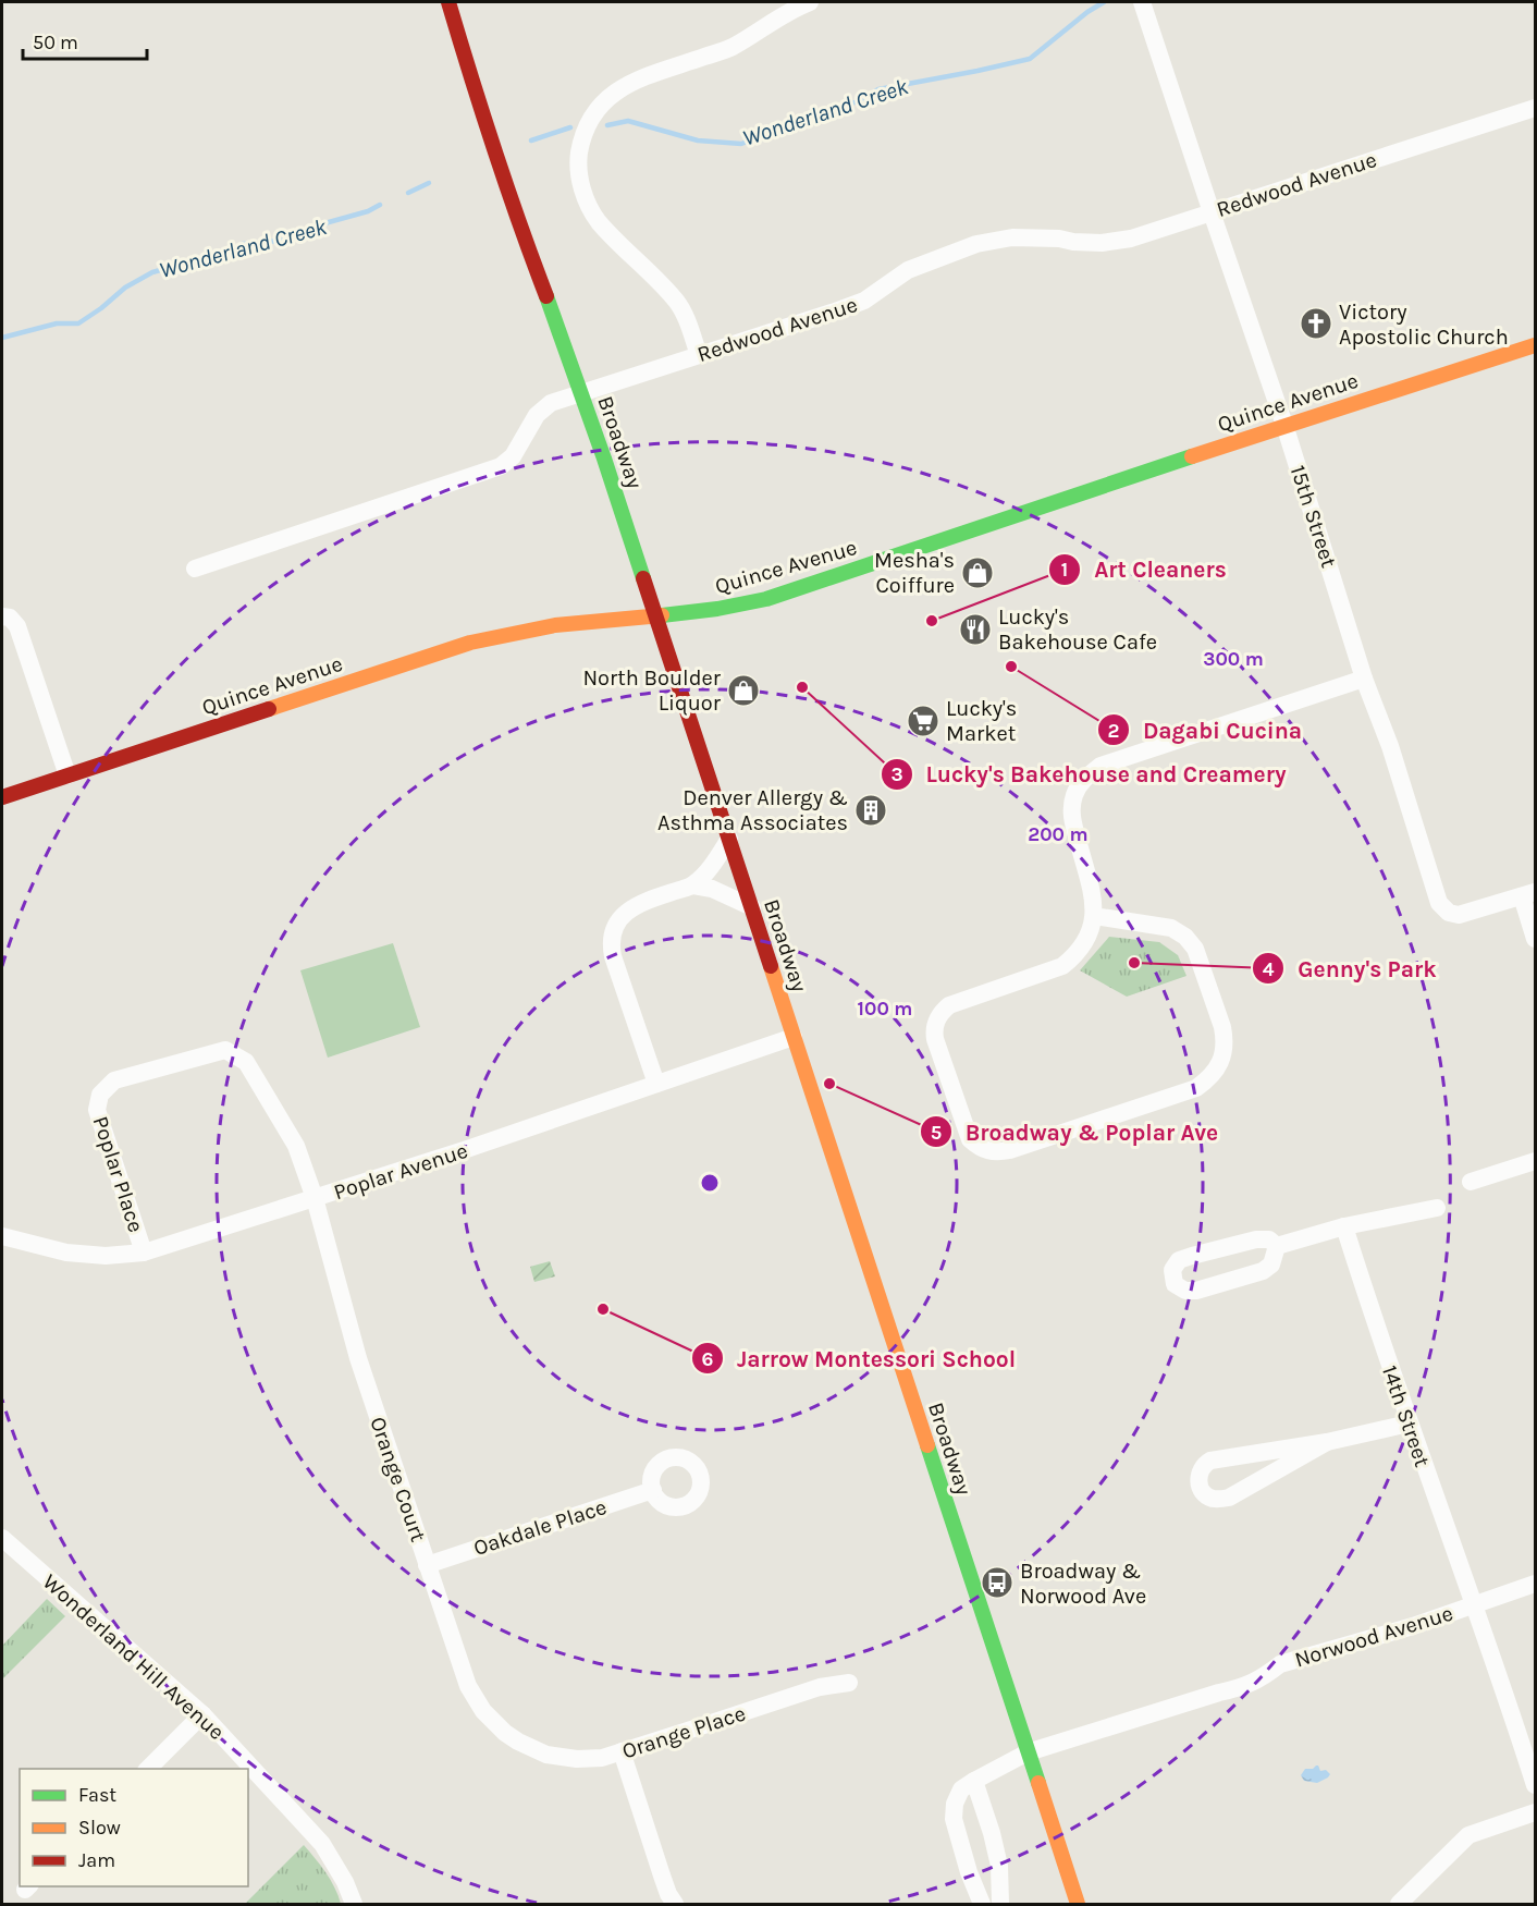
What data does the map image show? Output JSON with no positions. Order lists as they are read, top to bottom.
{
  "streets": {
    "main road": ["Quince Avenue", "Broadway"],
    "street": [
      "Redwood Avenue",
      "15th Street",
      "Poplar Avenue",
      "Poplar Place",
      "14th Street",
      "Orange Court",
      "Oakdale Place",
      "Norwood Avenue",
      "Wonderland Hill Avenue",
      "Orange Place"
    ]
  },
  "crossings": [
    ["Redwood Avenue", "Broadway"],
    ["Redwood Avenue", "15th Street"],
    ["Quince Avenue", "Broadway"],
    ["Quince Avenue", "15th Street"],
    ["Broadway", "Poplar Avenue"],
    ["Broadway", "Norwood Avenue"],
    ["Poplar Avenue", "Poplar Place"],
    ["Poplar Avenue", "Orange Court"],
    ["Poplar Place", "Orange Court"],
    ["14th Street", "Norwood Avenue"],
    ["Orange Court", "Oakdale Place"],
    ["Orange Court", "Orange Place"]
  ],
  "water": ["Wonderland Creek"],
  "places": {
    "church": ["Victory Apostolic Church"],
    "shop": ["Mesha's Coiffure", "North Boulder Liquor"],
    "other": [
      "Art Cleaners",
      "Dagabi Cucina",
      "Lucky's Bakehouse and Creamery",
      "Genny's Park",
      "Broadway & Poplar Ave",
      "Jarrow Montessori School"
    ],
    "restaurant": ["Lucky's Bakehouse Cafe"],
    "supermarket": ["Lucky's Market"],
    "building": ["Denver Allergy & Asthma Associates"],
    "bus stop": ["Broadway & Norwood Ave"]
  },
  "legend": ["Fast", "Slow", "Jam"],
  "scale_bar": "50 m",
  "rings": ["300 m", "200 m", "100 m"]
}
